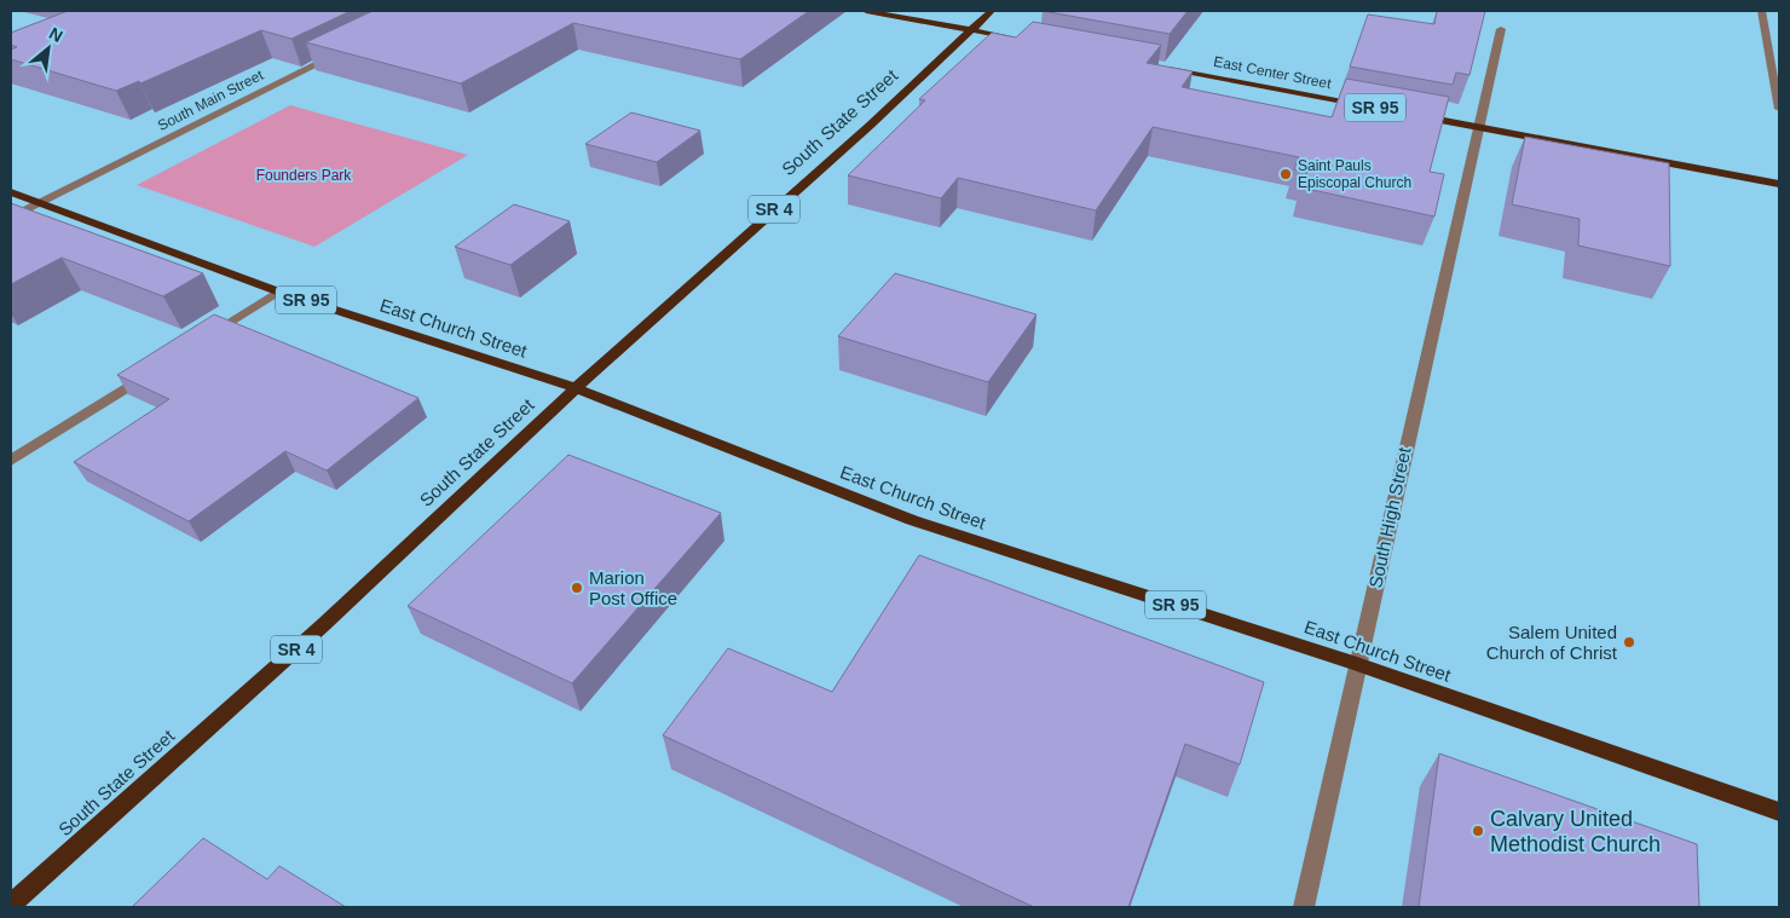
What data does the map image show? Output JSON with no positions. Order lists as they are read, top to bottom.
{
  "streets": {
    "main road": [
      "East Center Street",
      "SR 95",
      "South State Street",
      "SR 4",
      "East Church Street"
    ],
    "street": ["South Main Street", "South High Street"]
  },
  "crossings": [
    ["South Main Street", "SR 95"],
    ["South Main Street", "East Church Street"],
    ["SR 95", "East Church Street"],
    ["SR 95", "South High Street"],
    ["South State Street", "SR 4"],
    ["South State Street", "East Church Street"],
    ["East Church Street", "South High Street"]
  ],
  "parks": ["Founders Park"],
  "places": [
    "Saint Pauls Episcopal Church",
    "Marion Post Office",
    "Salem United Church of Christ",
    "Calvary United Methodist Church"
  ],
  "north": "top right"
}
